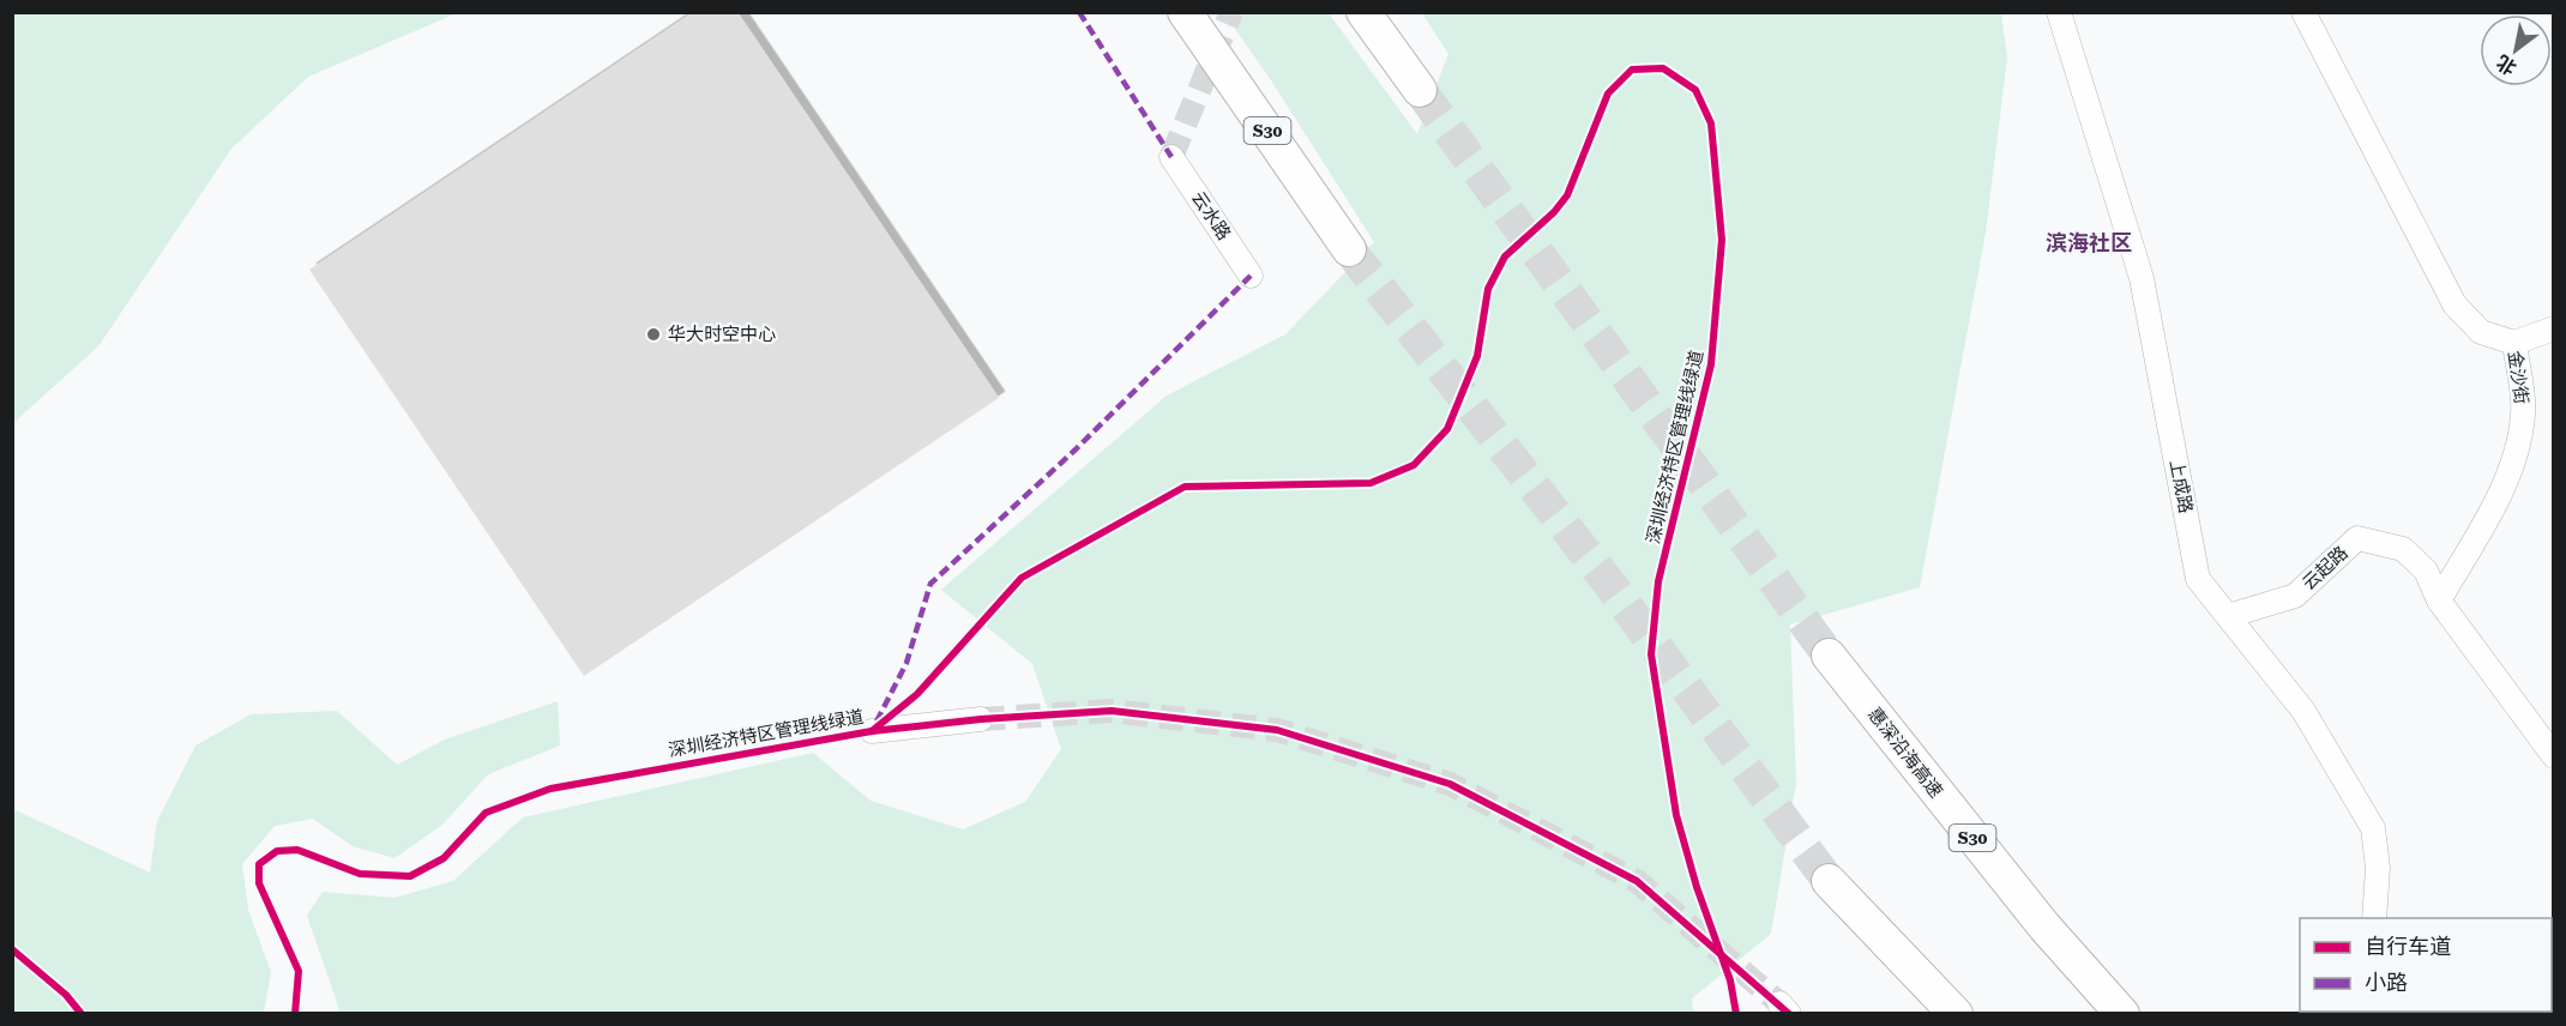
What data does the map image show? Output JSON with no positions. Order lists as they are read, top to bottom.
{
  "streets": {
    "highway": ["S30", "惠深沿海高速"],
    "street": [
      "云水路",
      "金沙街",
      "上成路",
      "云起路"
    ],
    "cycle path": ["深圳经济特区管理线绿道"]
  },
  "crossings": [
    ["金沙街", "云起路"],
    ["上成路", "云起路"]
  ],
  "districts": ["滨海社区"],
  "places": ["华大时空中心"],
  "legend": ["自行车道", "小路"],
  "north": "bottom left"
}
